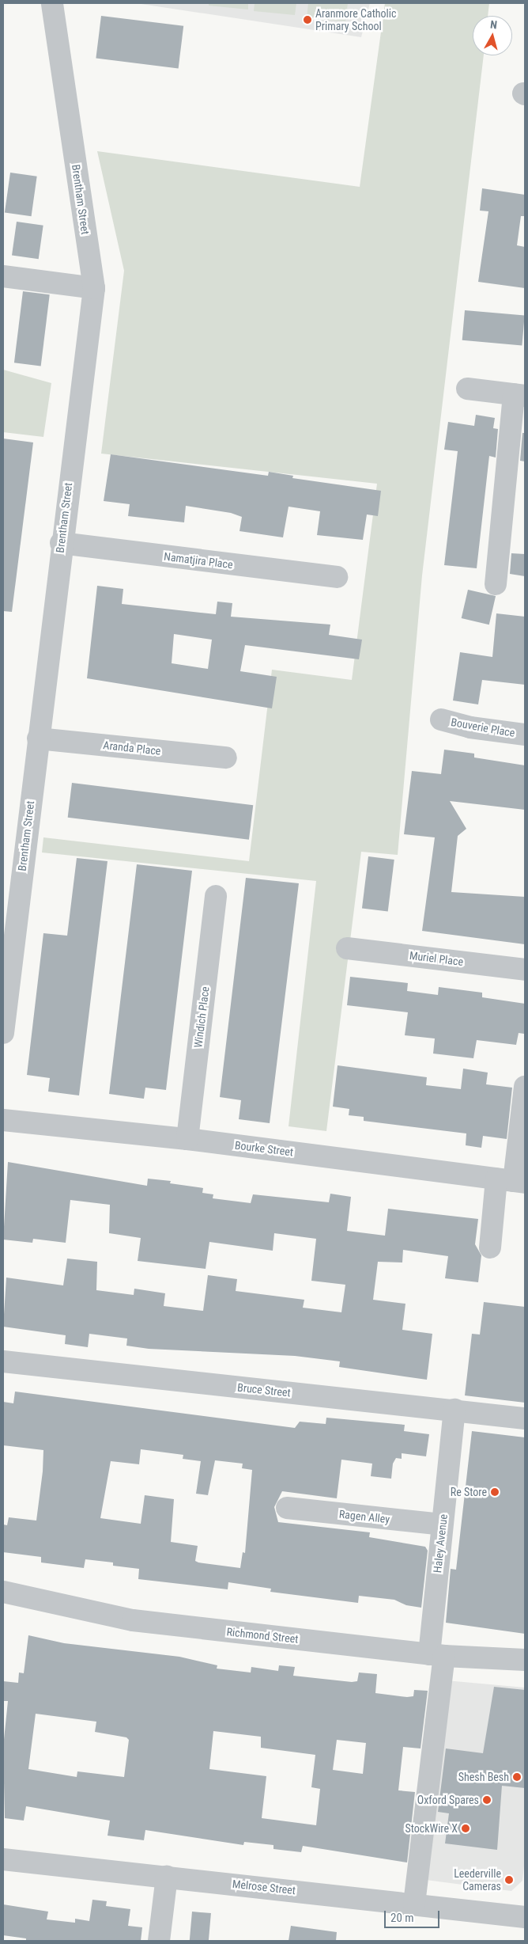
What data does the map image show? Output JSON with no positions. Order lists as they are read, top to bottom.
{
  "streets": {
    "street": [
      "Brentham Street",
      "Namatjira Place",
      "Bouverie Place",
      "Aranda Place",
      "Muriel Place",
      "Windich Place",
      "Bourke Street",
      "Bruce Street",
      "Ragen Alley",
      "Haley Avenue",
      "Richmond Street",
      "Melrose Street"
    ]
  },
  "crossings": [
    ["Brentham Street", "Namatjira Place"],
    ["Brentham Street", "Aranda Place"],
    ["Windich Place", "Bourke Street"],
    ["Bruce Street", "Haley Avenue"],
    ["Ragen Alley", "Haley Avenue"],
    ["Haley Avenue", "Richmond Street"],
    ["Haley Avenue", "Melrose Street"]
  ],
  "places": [
    "Aranmore Catholic Primary School",
    "Re Store",
    "Shesh Besh",
    "Oxford Spares",
    "StockWire X",
    "Leederville Cameras"
  ],
  "scale_bar": "20 m",
  "north": "top"
}
